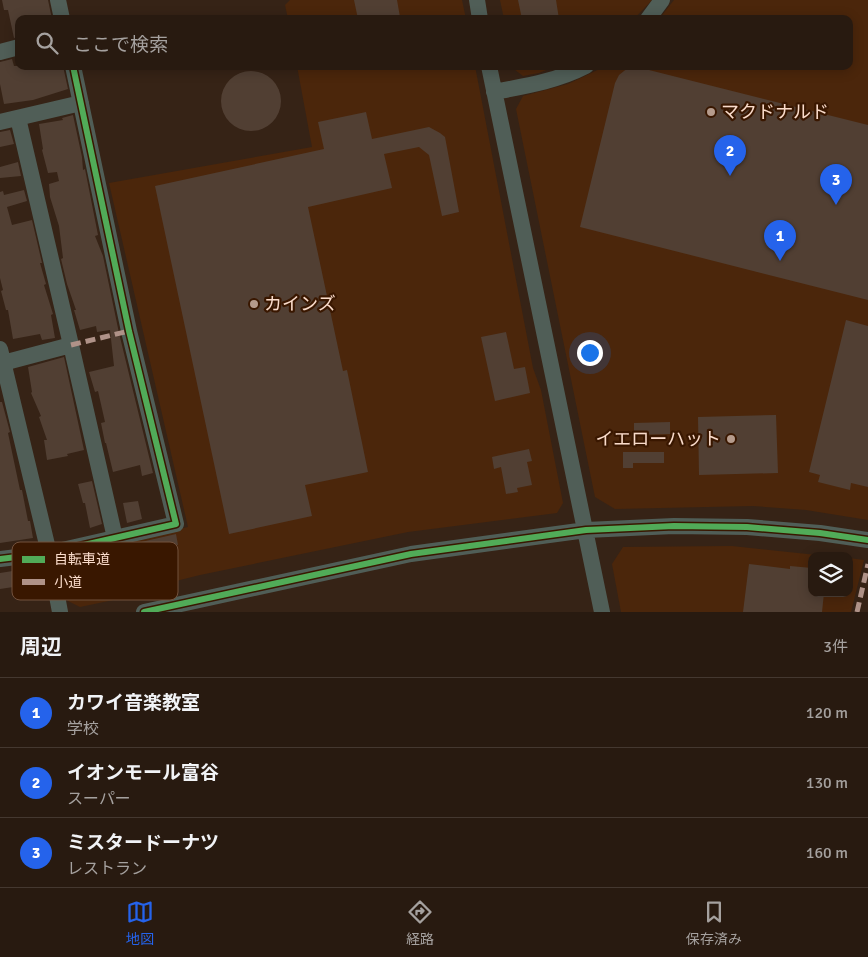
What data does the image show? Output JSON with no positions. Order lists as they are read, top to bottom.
{
  "places": ["マクドナルド", "カインズ", "イエローハット"],
  "legend": ["自転車道", "小道"],
  "page": {
    "search": "ここで検索",
    "pins": ["2", "3", "1"],
    "heading": ["周辺", "3件"],
    "list": [
      {
        "mark": "1",
        "name": "カワイ音楽教室",
        "note": "学校",
        "value": "120 m"
      },
      {
        "mark": "2",
        "name": "イオンモール富谷",
        "note": "スーパー",
        "value": "130 m"
      },
      {
        "mark": "3",
        "name": "ミスタードーナツ",
        "note": "レストラン",
        "value": "160 m"
      }
    ],
    "nav": ["地図", "経路", "保存済み"]
  }
}
